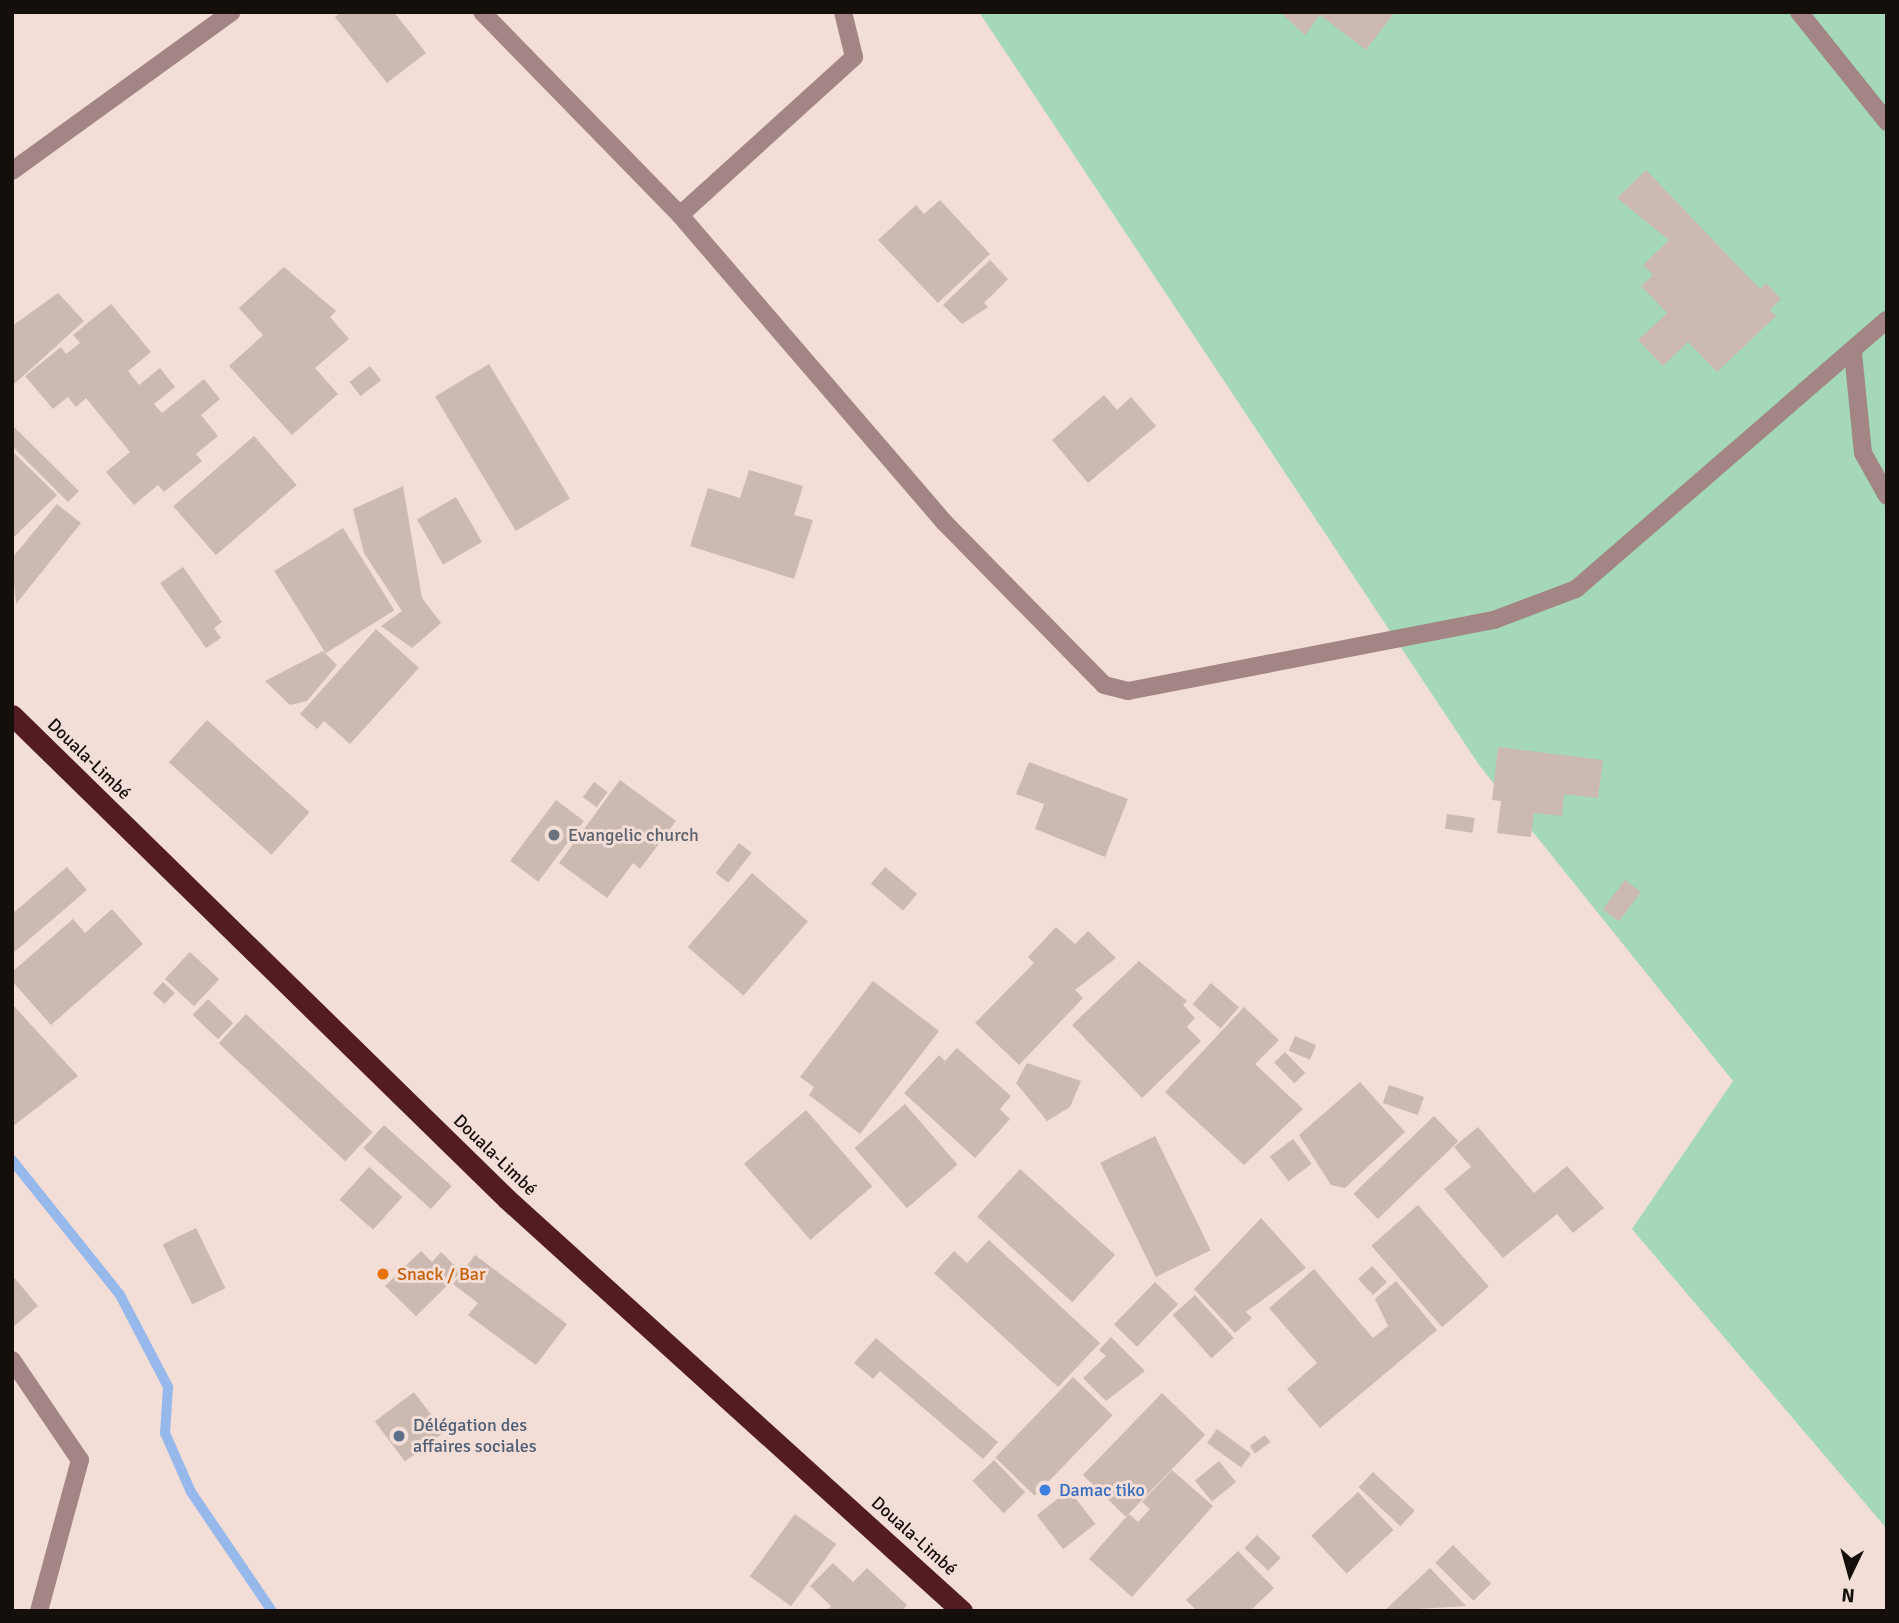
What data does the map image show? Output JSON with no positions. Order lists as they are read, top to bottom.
{
  "streets": {
    "highway": ["Douala-Limbé"]
  },
  "places": [
    "Evangelic church",
    "Snack / Bar",
    "Délégation des affaires sociales",
    "Damac tiko"
  ],
  "north": "bottom"
}
